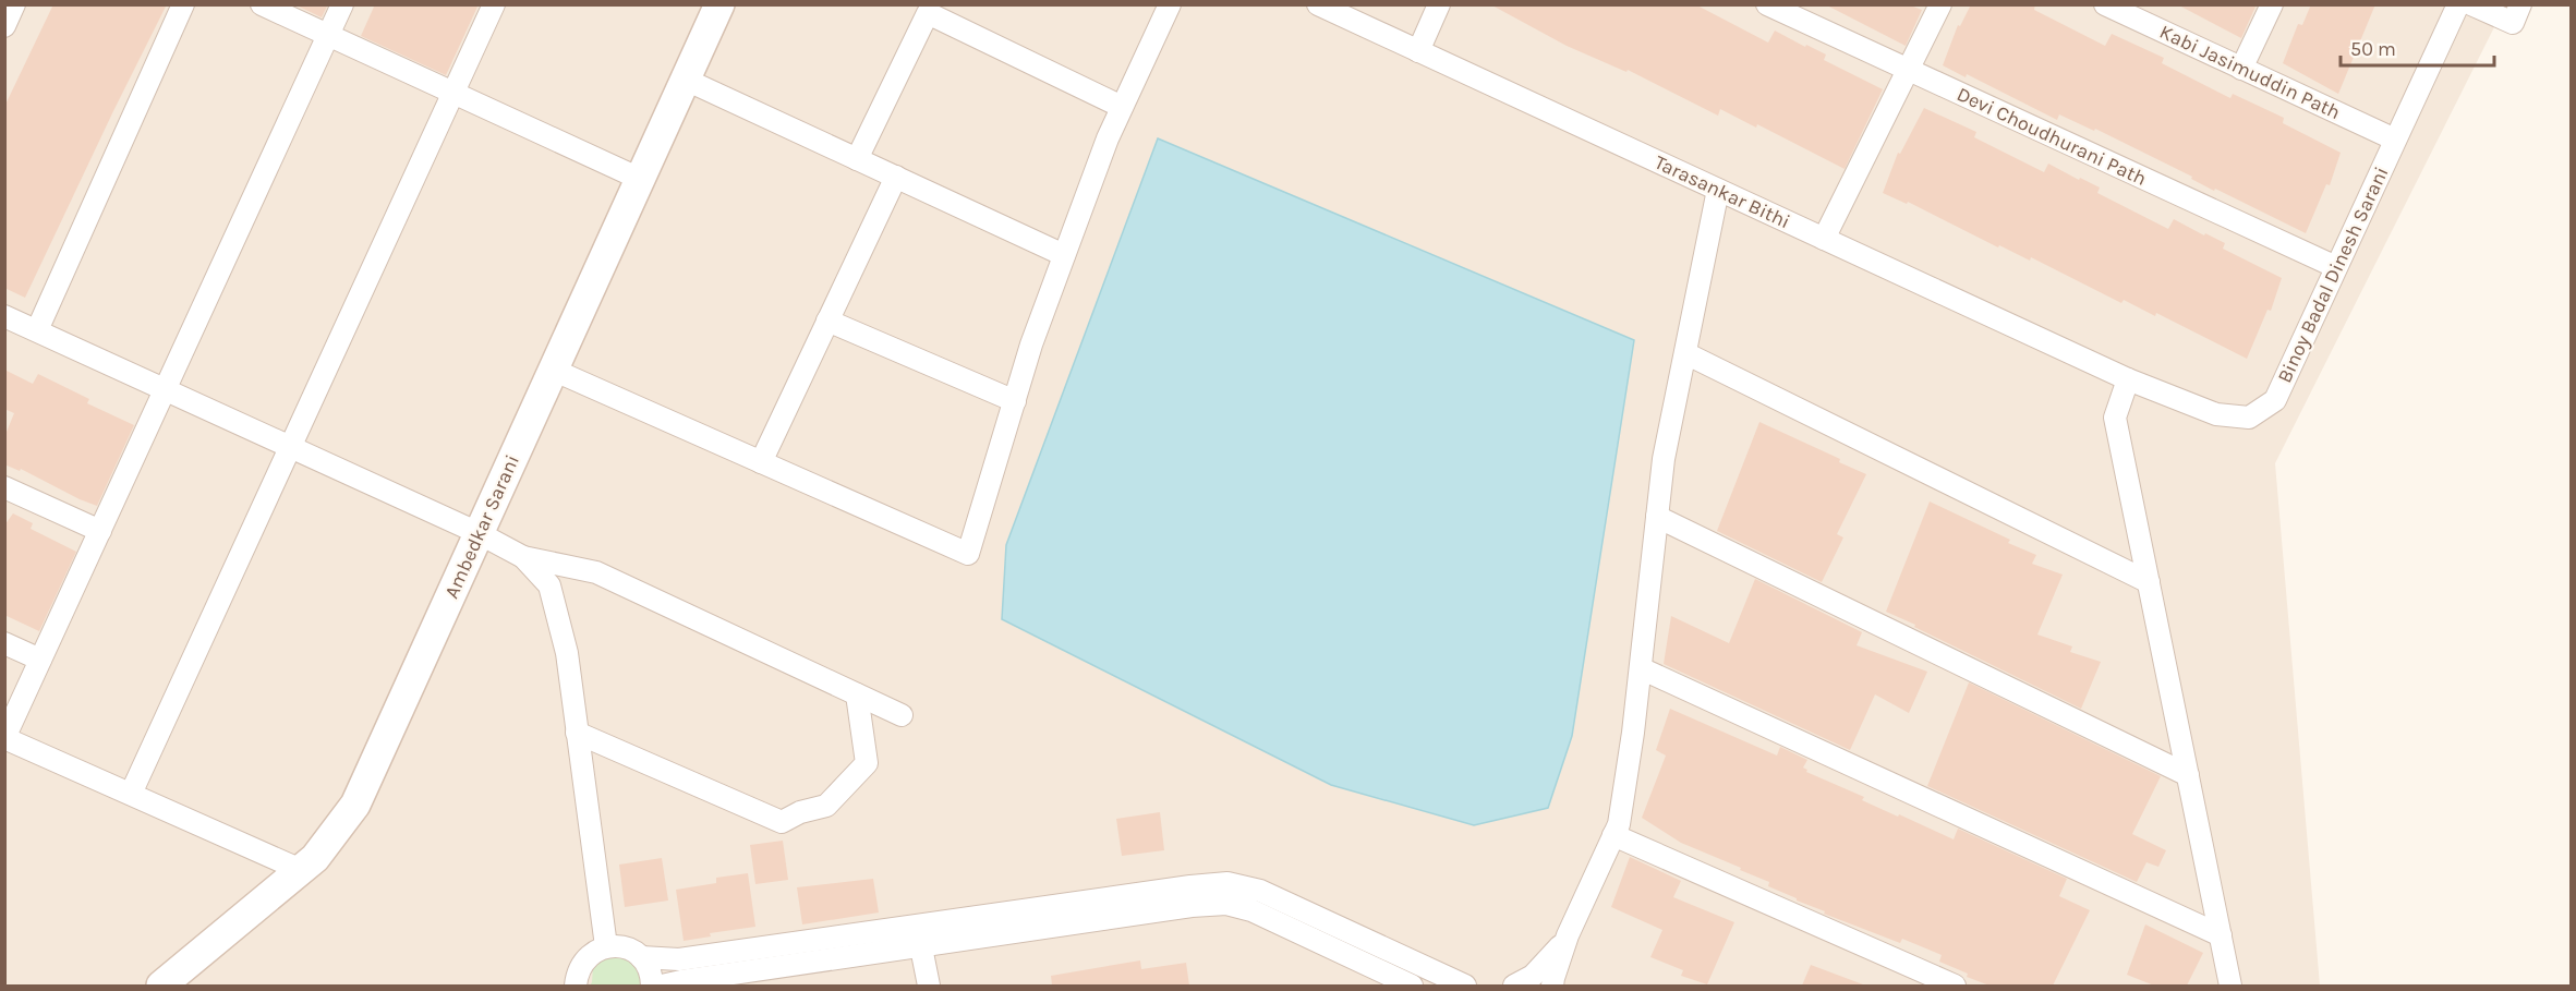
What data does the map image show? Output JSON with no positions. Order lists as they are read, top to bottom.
{
  "streets": {
    "street": [
      "Kabi Jasimuddin Path",
      "Devi Choudhurani Path",
      "Tarasankar Bithi",
      "Binoy Badal Dinesh Sarani",
      "Ambedkar Sarani"
    ]
  },
  "crossings": [
    ["Kabi Jasimuddin Path", "Binoy Badal Dinesh Sarani"],
    ["Devi Choudhurani Path", "Binoy Badal Dinesh Sarani"],
    ["Tarasankar Bithi", "Binoy Badal Dinesh Sarani"]
  ],
  "scale_bar": "50 m"
}
